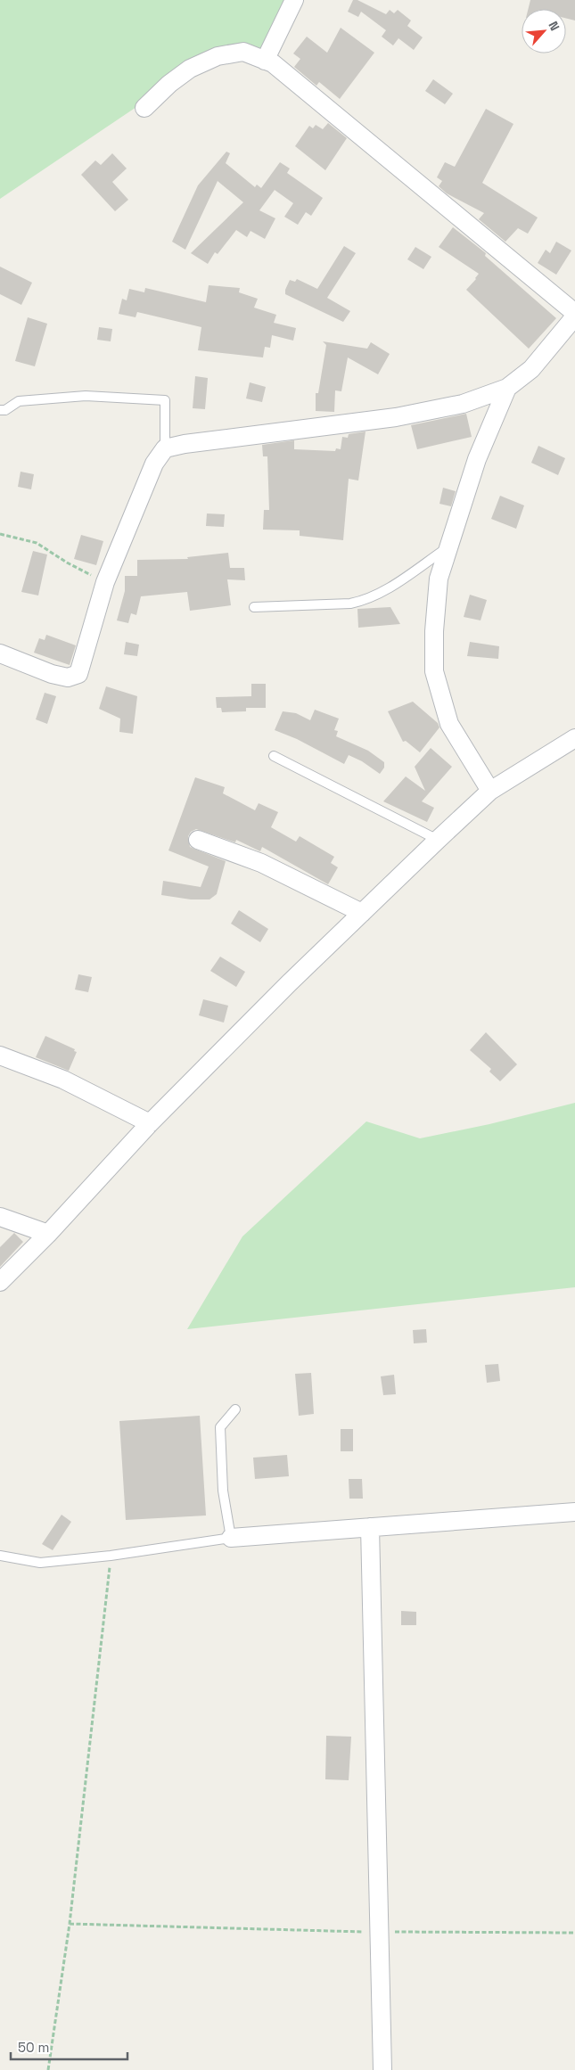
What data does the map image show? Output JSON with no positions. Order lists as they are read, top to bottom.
{
  "scale_bar": "50 m",
  "north": "top right"
}
